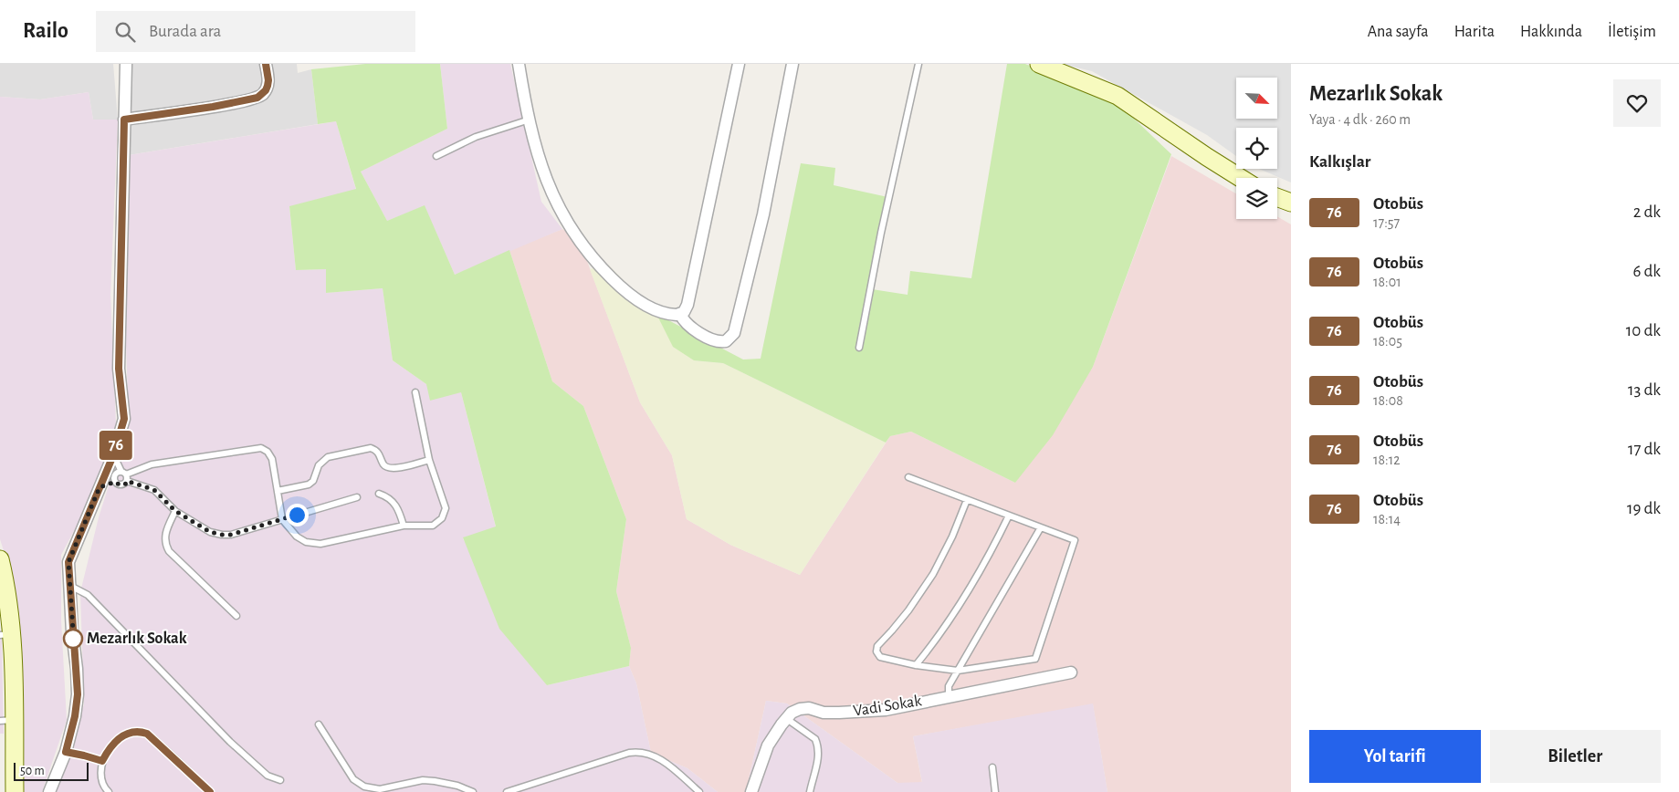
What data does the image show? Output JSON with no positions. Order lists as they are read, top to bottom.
{
  "streets": {
    "street": ["Vadi Sokak"]
  },
  "places": ["Mezarlık Sokak"],
  "lines": ["bus line 76"],
  "scale_bar": "50 m",
  "north": "bottom right",
  "page": {
    "header": "Railo",
    "search": "Burada ara",
    "nav": [
      "Ana sayfa",
      "Harita",
      "Hakkında",
      "İletişim"
    ],
    "on_map": "76",
    "heading": [
      ["Mezarlık Sokak", "Yaya · 4 dk · 260 m"],
      "Kalkışlar"
    ],
    "list": [
      {
        "mark": "76",
        "name": "Otobüs",
        "note": "17:57",
        "value": "2 dk"
      },
      {
        "mark": "76",
        "name": "Otobüs",
        "note": "18:01",
        "value": "6 dk"
      },
      {
        "mark": "76",
        "name": "Otobüs",
        "note": "18:05",
        "value": "10 dk"
      },
      {
        "mark": "76",
        "name": "Otobüs",
        "note": "18:08",
        "value": "13 dk"
      },
      {
        "mark": "76",
        "name": "Otobüs",
        "note": "18:12",
        "value": "17 dk"
      },
      {
        "mark": "76",
        "name": "Otobüs",
        "note": "18:14",
        "value": "19 dk"
      }
    ],
    "buttons": ["Yol tarifi", "Biletler"],
    "scale": "50 m"
  }
}
